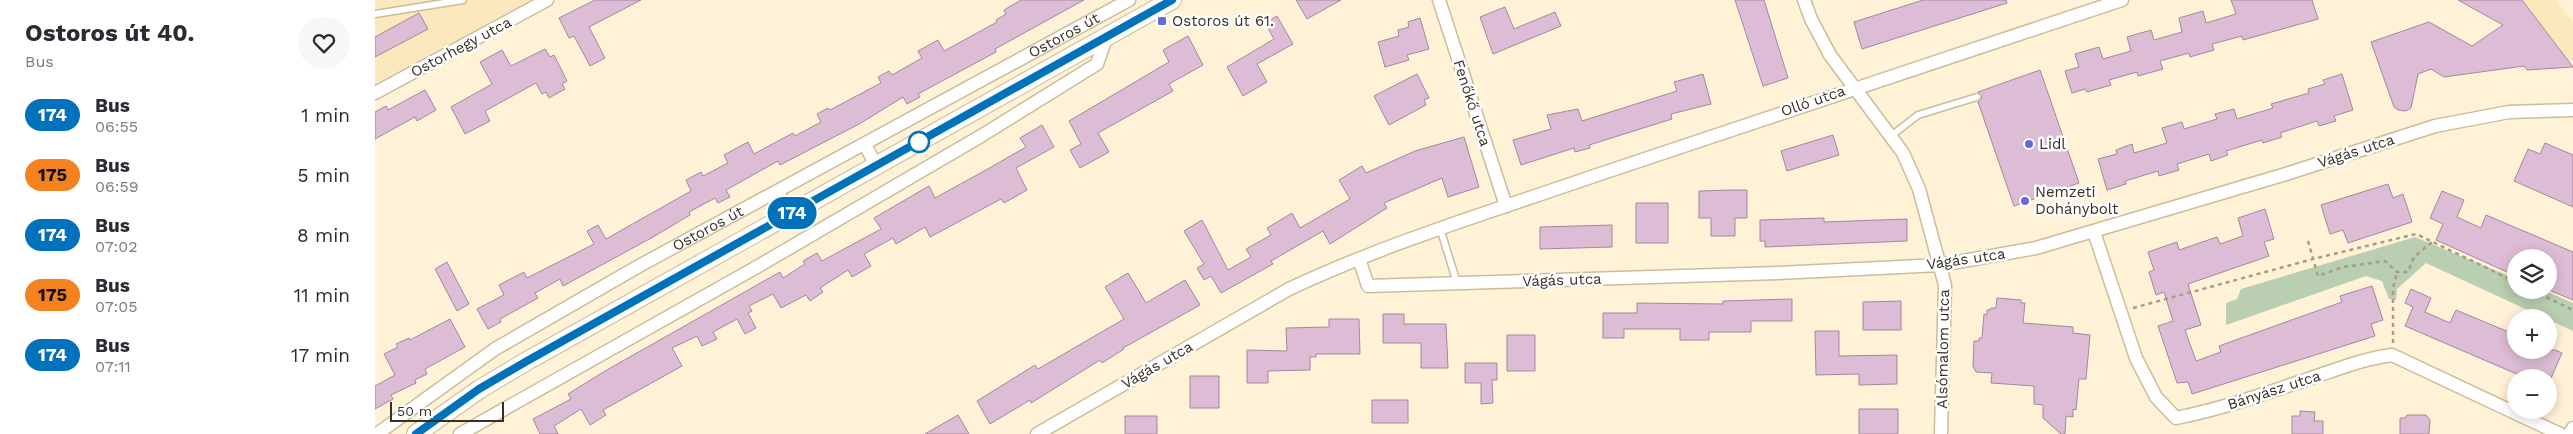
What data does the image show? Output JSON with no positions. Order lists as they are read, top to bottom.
{
  "streets": {
    "main road": ["Ostoros út"],
    "street": [
      "Ostorhegy utca",
      "Olló utca",
      "Fenőkő utca",
      "Vágás utca",
      "Alsómalom utca",
      "Bányász utca"
    ]
  },
  "crossings": [
    ["Olló utca", "Fenőkő utca"],
    ["Olló utca", "Vágás utca"],
    ["Olló utca", "Alsómalom utca"],
    ["Fenőkő utca", "Vágás utca"],
    ["Vágás utca", "Alsómalom utca"],
    ["Vágás utca", "Bányász utca"]
  ],
  "places": {
    "transit": ["Ostoros út 61."],
    "other": ["Lidl", "Nemzeti Dohánybolt"]
  },
  "lines": ["bus line 174"],
  "scale_bar": "50 m",
  "page": {
    "heading": ["Ostoros út 40.", "Bus"],
    "on_map": "174",
    "list": [
      {
        "mark": "174",
        "name": "Bus",
        "note": "06:55",
        "value": "1 min"
      },
      {
        "mark": "175",
        "name": "Bus",
        "note": "06:59",
        "value": "5 min"
      },
      {
        "mark": "174",
        "name": "Bus",
        "note": "07:02",
        "value": "8 min"
      },
      {
        "mark": "175",
        "name": "Bus",
        "note": "07:05",
        "value": "11 min"
      },
      {
        "mark": "174",
        "name": "Bus",
        "note": "07:11",
        "value": "17 min"
      }
    ],
    "map_buttons": ["+", "−"],
    "scale": "50 m"
  }
}
